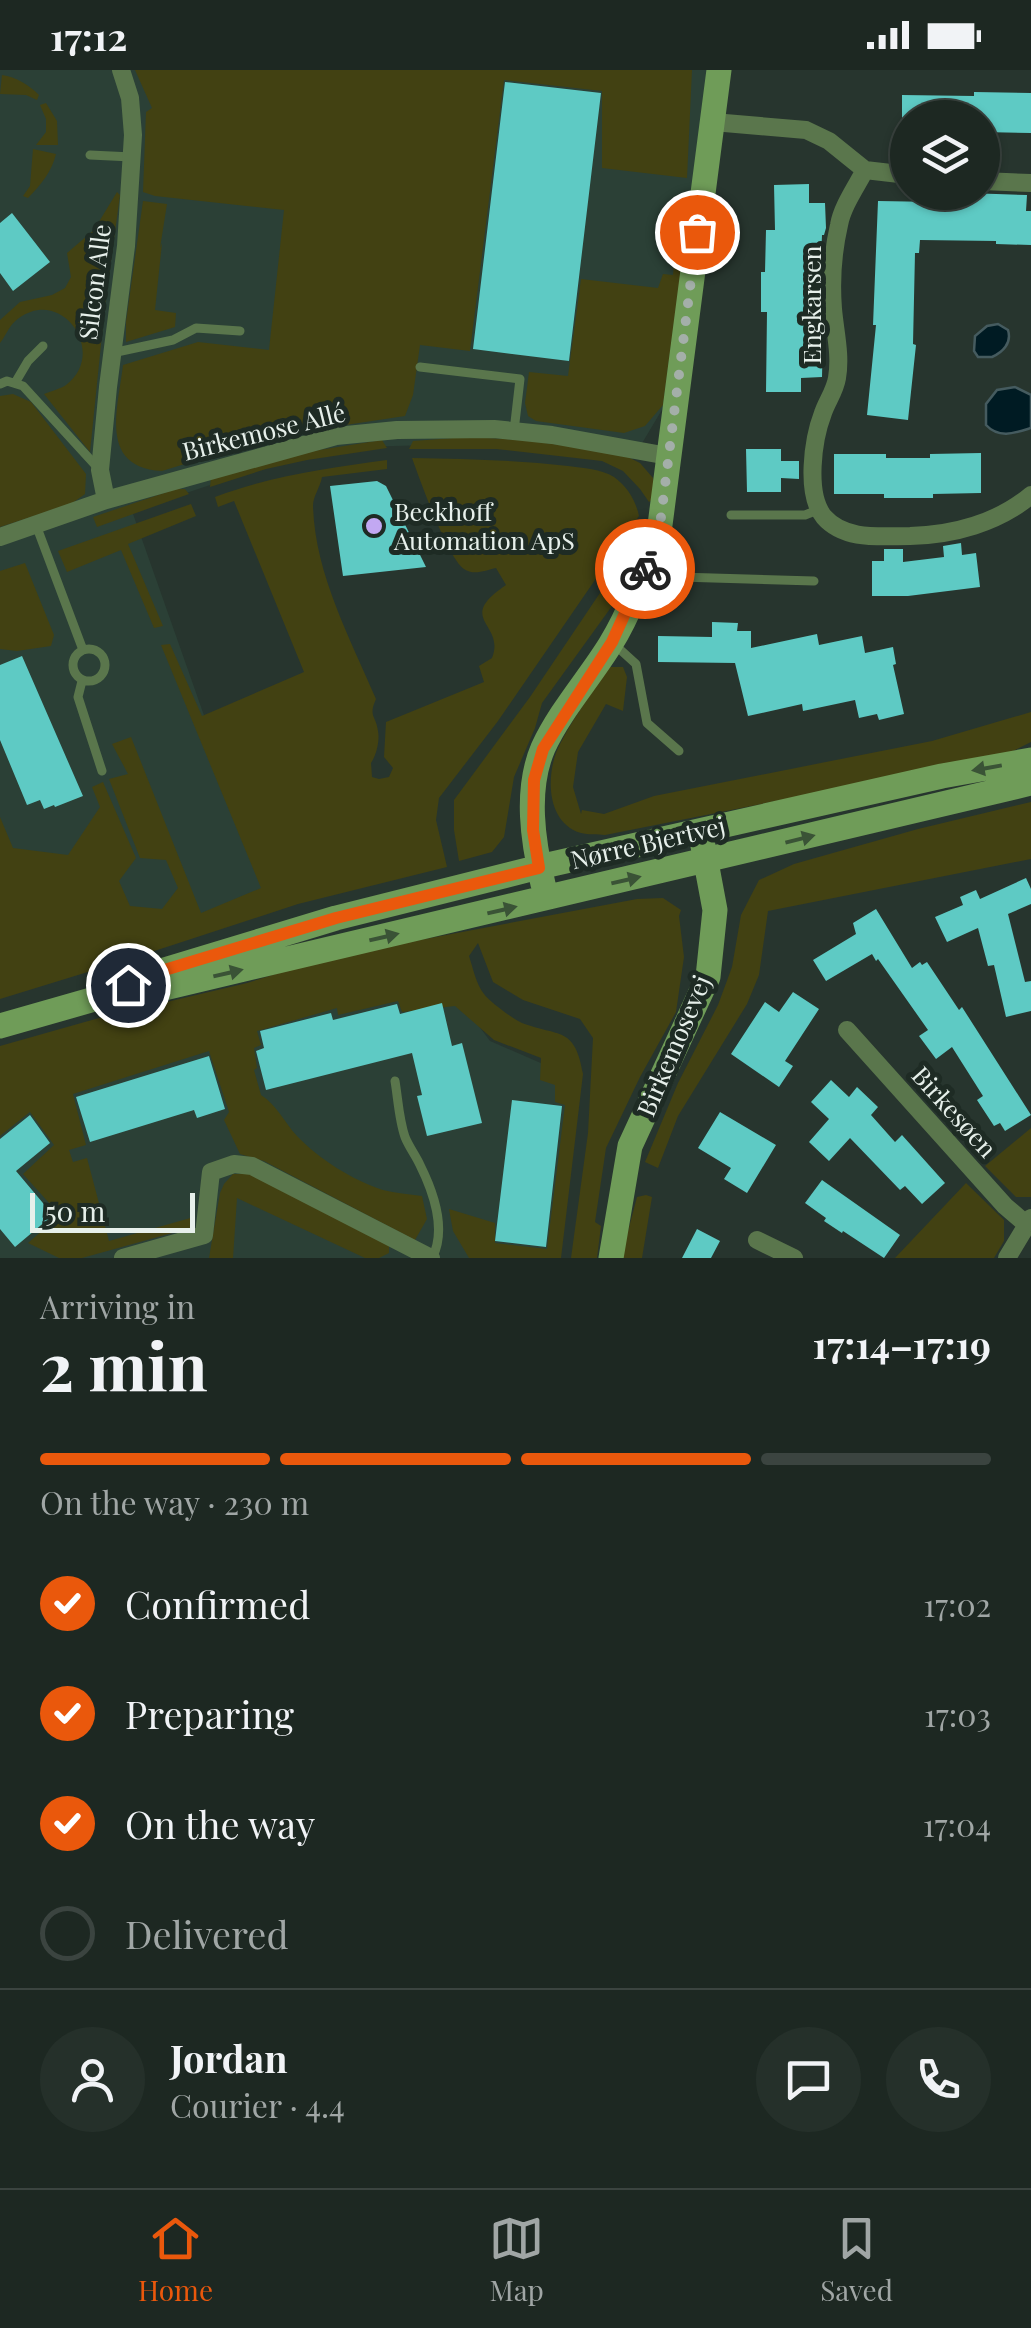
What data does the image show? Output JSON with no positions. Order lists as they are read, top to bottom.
{
  "streets": {
    "main road": ["Nørre Bjertvej", "Birkemosevej"],
    "street": [
      "Silcon Alle",
      "Engkarsen",
      "Birkemose Allé",
      "Birkesøen"
    ]
  },
  "crossings": [
    ["Silcon Alle", "Birkemose Allé"],
    ["Nørre Bjertvej", "Birkemosevej"]
  ],
  "places": ["Beckhoff Automation ApS"],
  "scale_bar": "50 m",
  "page": {
    "status": "17:12",
    "scale": "50 m",
    "heading": ["2 min", "Arriving in", "17:14–17:19"],
    "panel": ["Jordan", "Courier · 4.4"],
    "bar": "On the way · 230 m",
    "list": [
      ["Confirmed", "17:02"],
      ["Preparing", "17:03"],
      ["On the way", "17:04"],
      "Delivered"
    ],
    "tabs": ["Home", "Map", "Saved"]
  }
}
